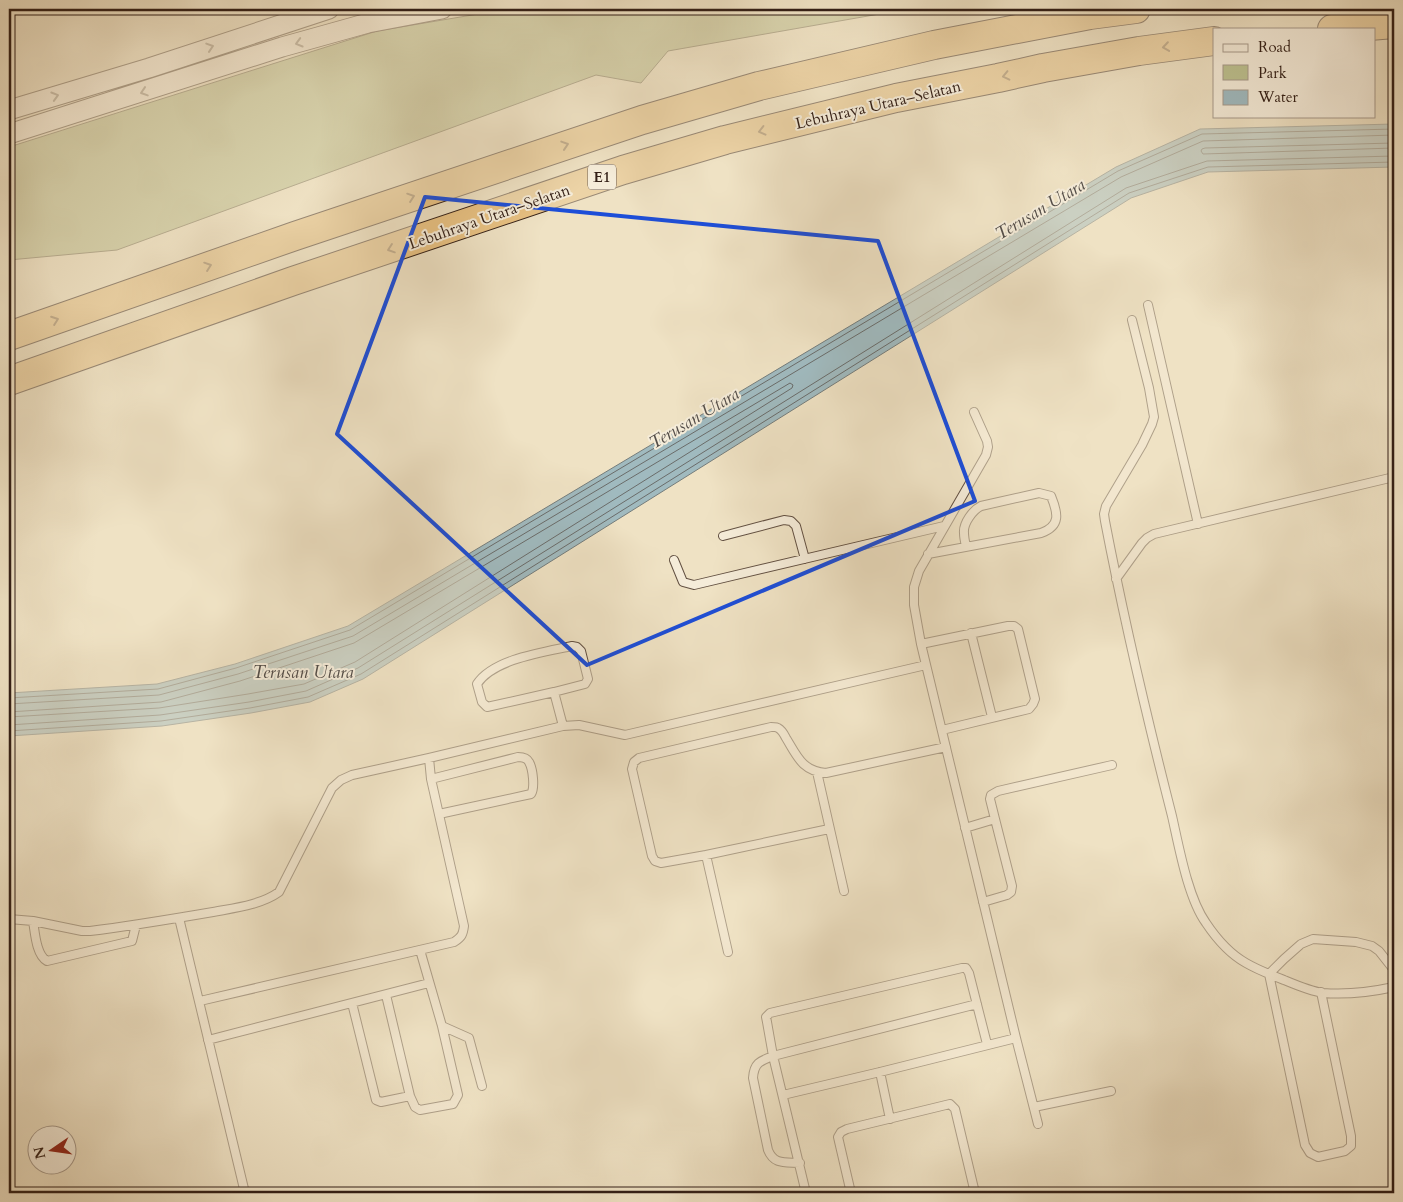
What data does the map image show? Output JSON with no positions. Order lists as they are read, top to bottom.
{
  "streets": {
    "highway": ["Lebuhraya Utara–Selatan", "E1"]
  },
  "water": ["Terusan Utara"],
  "legend": ["Road", "Park", "Water"],
  "north": "left"
}
